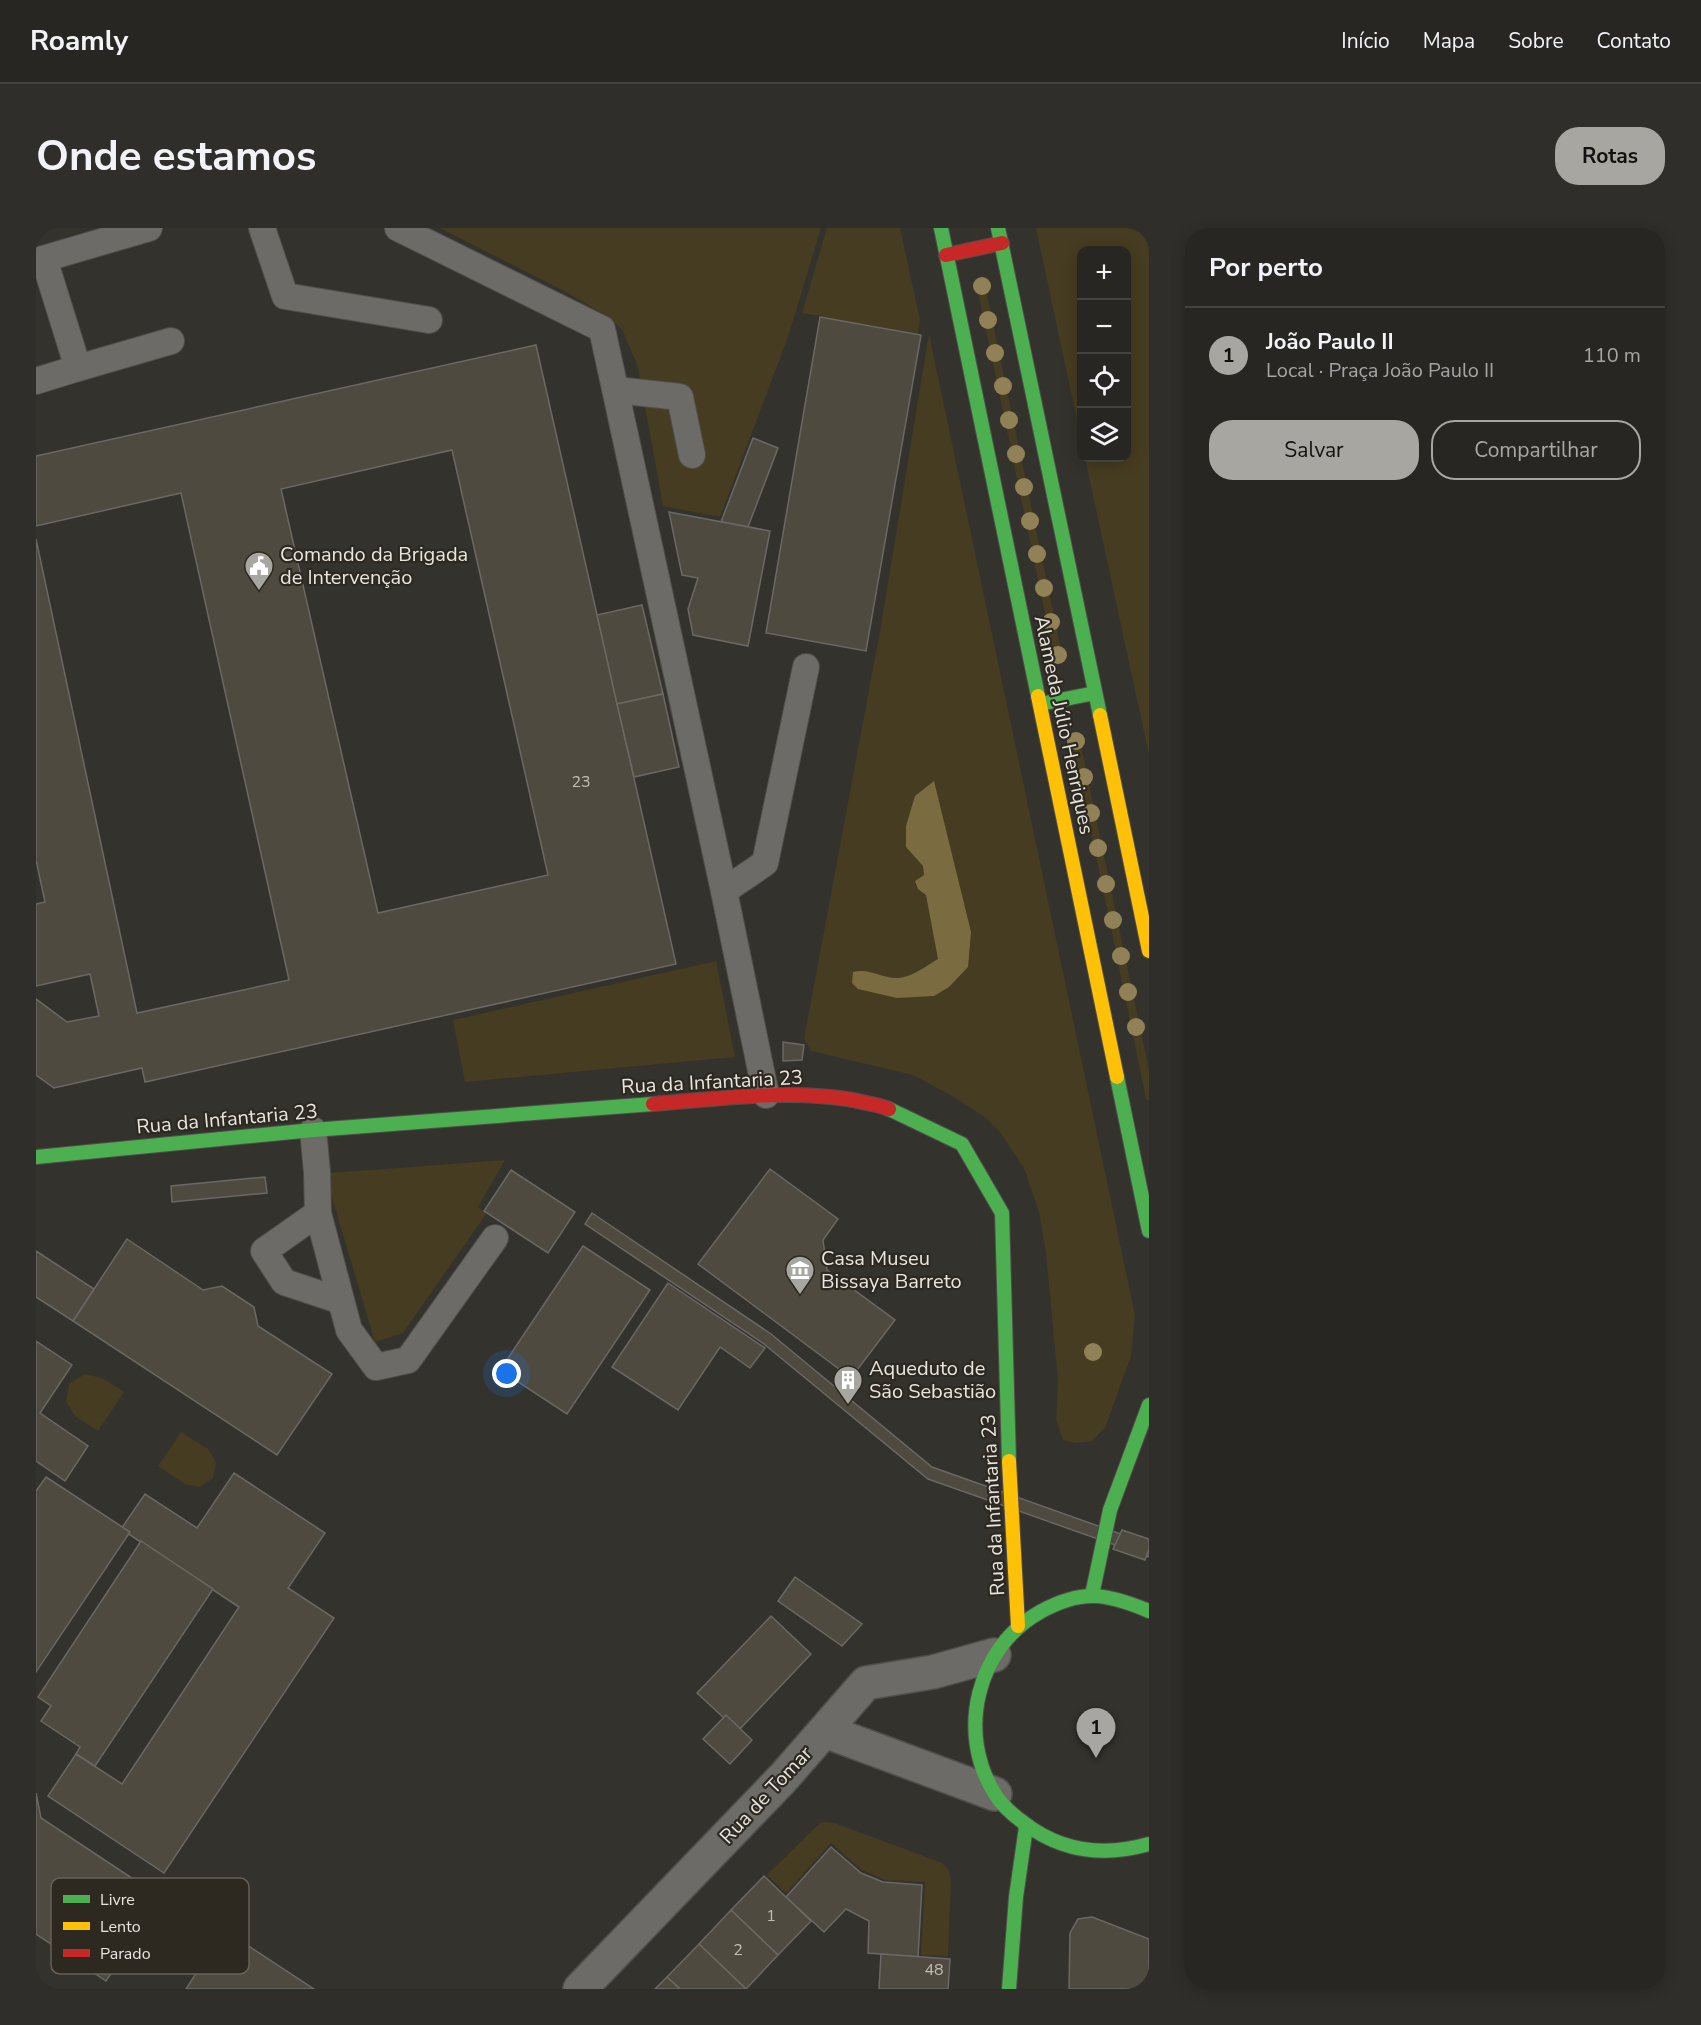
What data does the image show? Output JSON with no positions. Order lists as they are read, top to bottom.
{
  "streets": {
    "main road": ["Alameda Júlio Henriques", "Rua da Infantaria 23"],
    "street": ["Rua de Tomar"]
  },
  "places": {
    "public building": ["Comando da Brigada de Intervenção"],
    "museum": ["Casa Museu Bissaya Barreto"],
    "building": ["Aqueduto de São Sebastião"]
  },
  "house_numbers": [
    "23",
    "1",
    "2",
    "48"
  ],
  "legend": ["Livre", "Lento", "Parado"],
  "page": {
    "header": "Roamly",
    "nav": [
      "Início",
      "Mapa",
      "Sobre",
      "Contato"
    ],
    "buttons": [
      "Rotas",
      ["Salvar", "Compartilhar"]
    ],
    "title": "Onde estamos",
    "heading": "Por perto",
    "map_buttons": ["+", "−"],
    "list": [
      {
        "mark": "1",
        "name": "João Paulo II",
        "note": "Local · Praça João Paulo II",
        "value": "110 m"
      }
    ],
    "pins": "1"
  }
}
